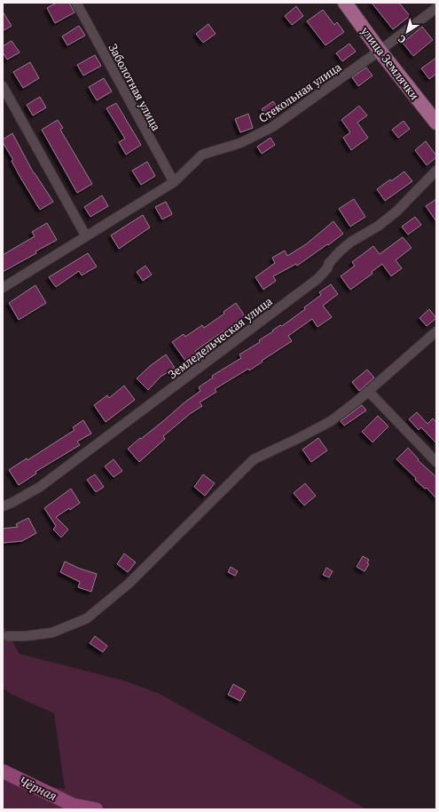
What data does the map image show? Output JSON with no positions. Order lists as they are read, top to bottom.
{
  "streets": {
    "main road": ["улица Землячки"],
    "street": ["Заболотная улица", "Стекольная улица", "Земледельческая улица"]
  },
  "crossings": [
    ["улица Землячки", "Стекольная улица"],
    ["Заболотная улица", "Стекольная улица"]
  ],
  "water": ["Чёрная"],
  "north": "bottom left"
}
